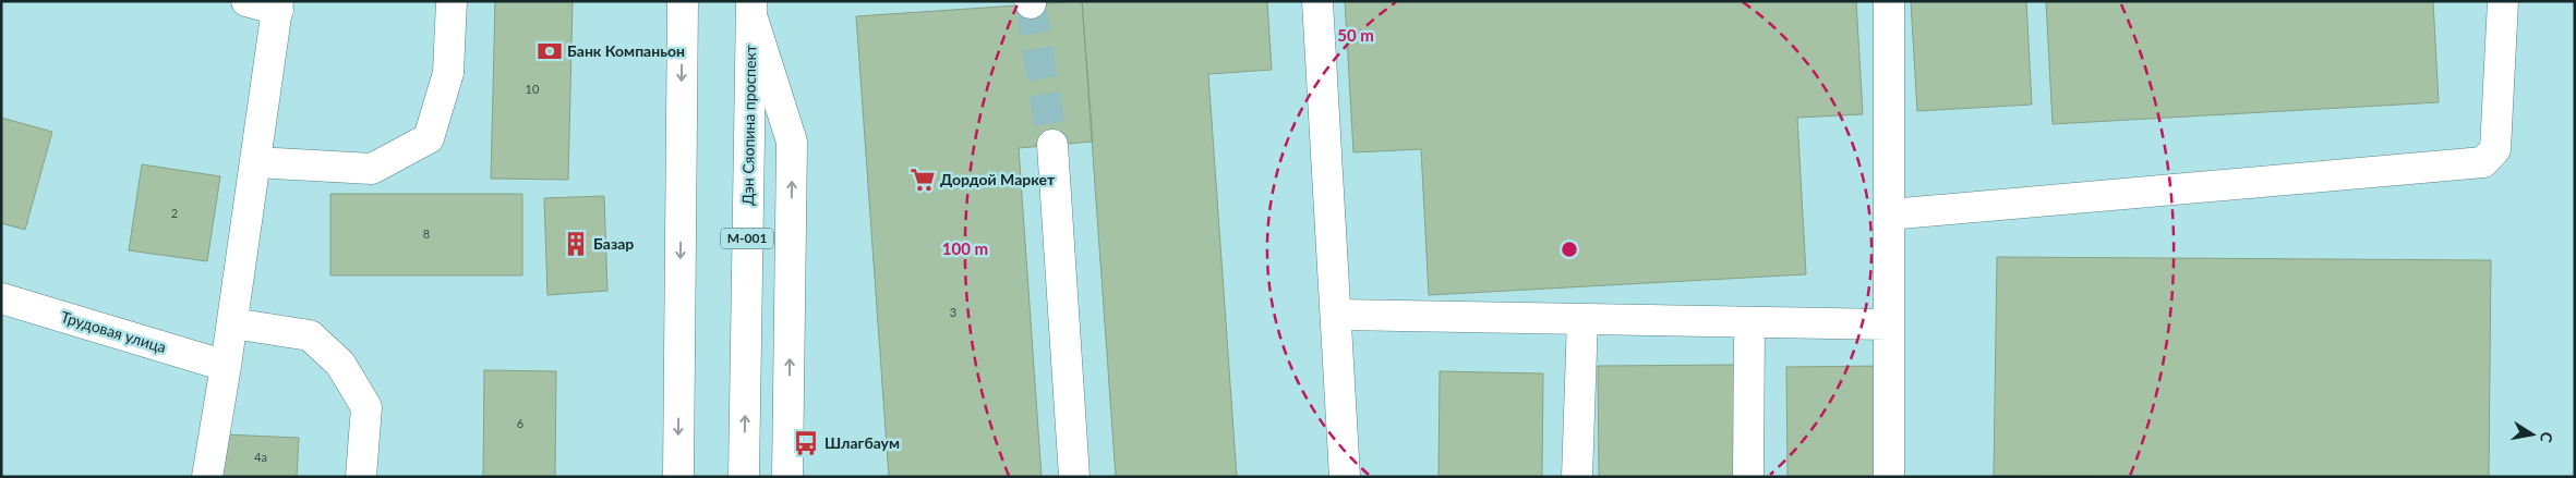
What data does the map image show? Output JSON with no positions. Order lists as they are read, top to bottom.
{
  "streets": {
    "street": ["Дэн Сяопина проспект", "M-001", "Трудовая улица"]
  },
  "places": {
    "bank": ["Банк Компаньон"],
    "supermarket": ["Дордой Маркет"],
    "building": ["Базар"],
    "bus stop": ["Шлагбаум"]
  },
  "house_numbers": [
    "10",
    "2",
    "8",
    "3",
    "6",
    "4a"
  ],
  "north": "right",
  "rings": ["50 m", "100 m"]
}
